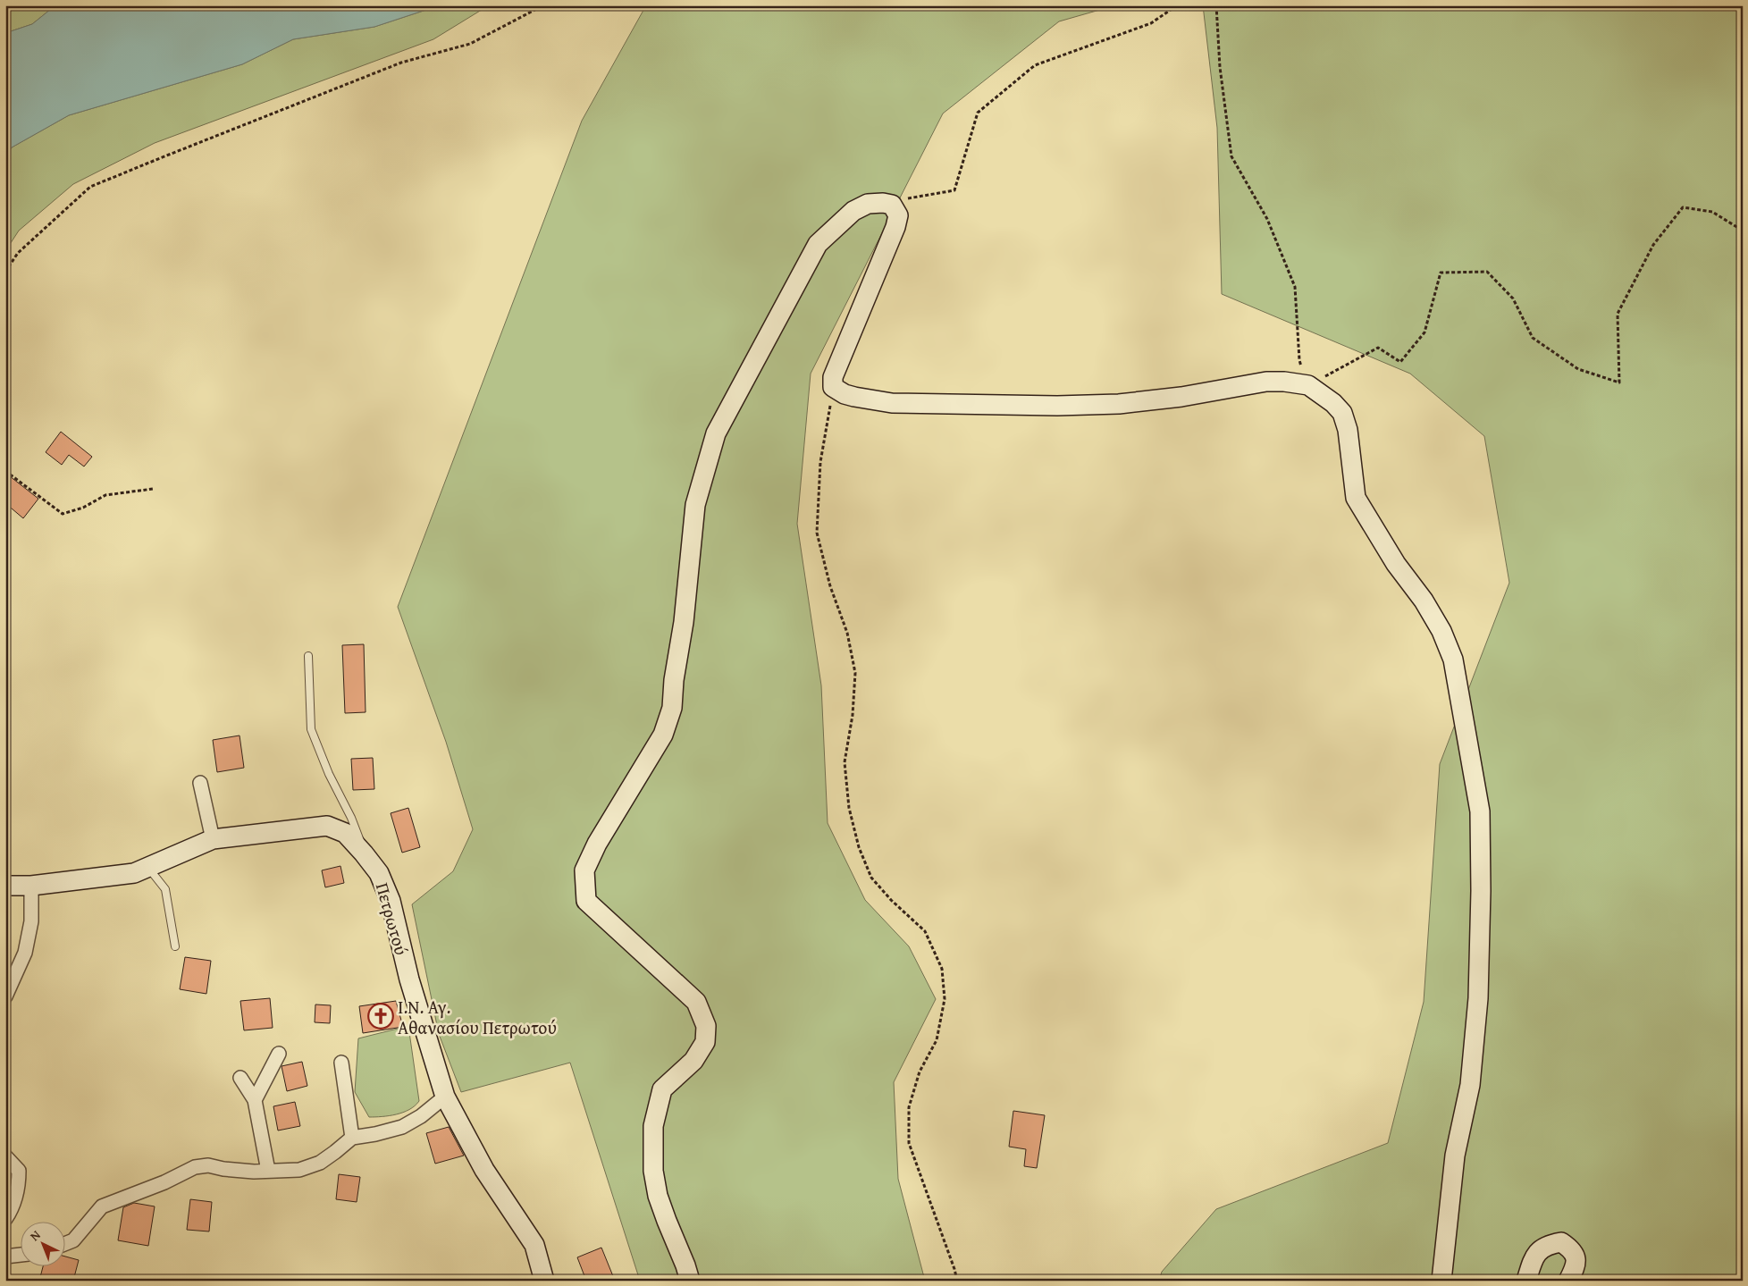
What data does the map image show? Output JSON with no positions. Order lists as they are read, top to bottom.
{
  "streets": {
    "street": ["Πετρωτού"]
  },
  "places": {
    "church": ["Ι.Ν. Αγ. Αθανασίου Πετρωτού"]
  },
  "north": "top left"
}
